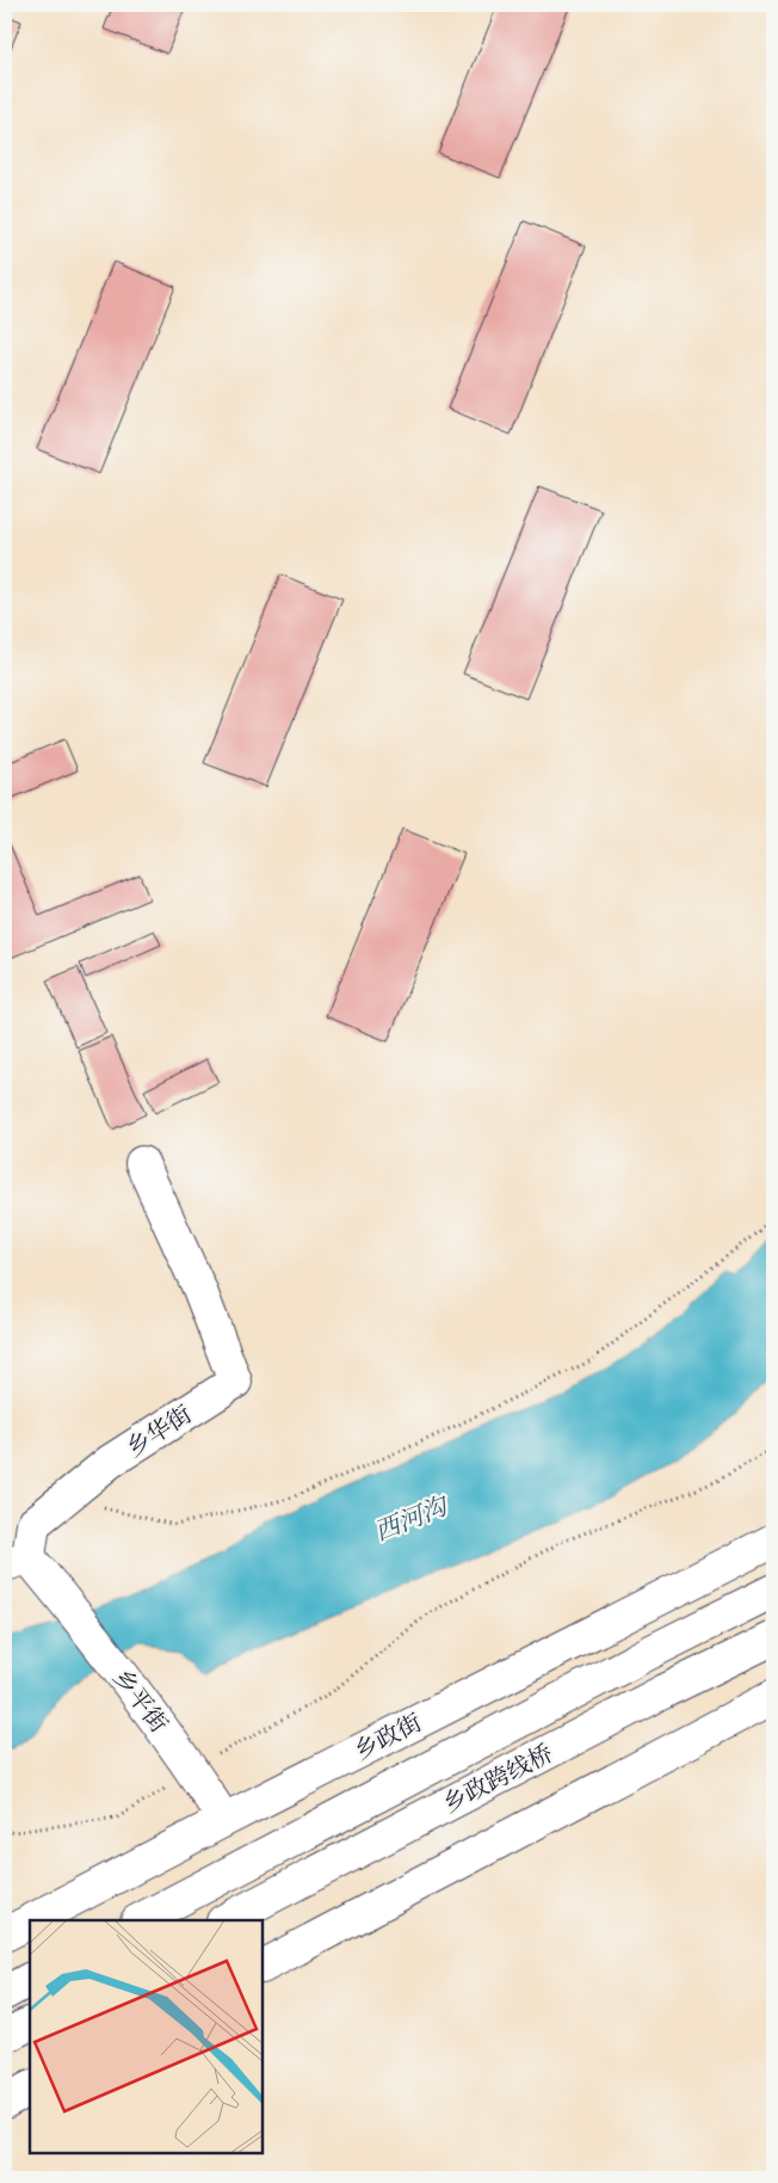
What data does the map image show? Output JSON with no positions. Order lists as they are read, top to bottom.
{
  "streets": {
    "street": [
      "乡华街",
      "乡平街",
      "乡政街",
      "乡政跨线桥"
    ]
  },
  "crossings": [
    ["乡华街", "乡平街"],
    ["乡平街", "乡政街"]
  ],
  "water": ["西河沟"]
}
